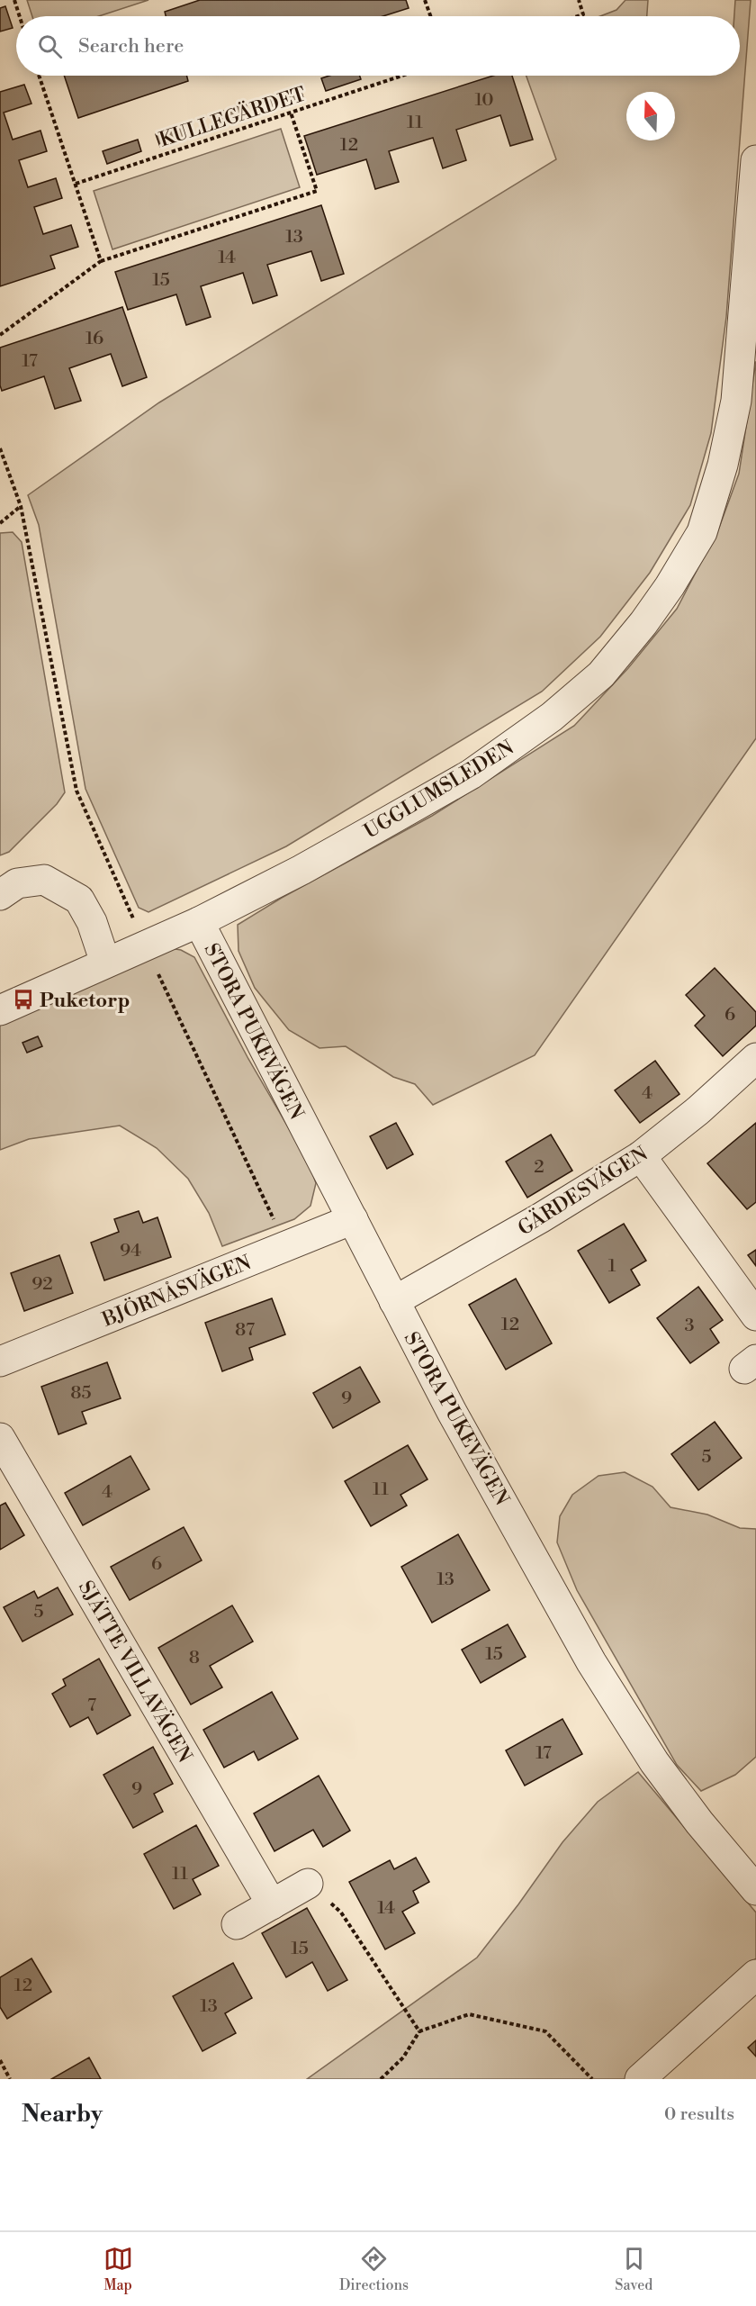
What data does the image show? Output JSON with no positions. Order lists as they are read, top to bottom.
{
  "streets": {
    "street": [
      "UGGLUMSLEDEN",
      "STORA PUKEVÄGEN",
      "GÄRDESVÄGEN",
      "BJÖRNÅSVÄGEN",
      "SJÄTTE VILLAVÄGEN"
    ],
    "path": ["KULLEGÄRDET"]
  },
  "crossings": [
    ["UGGLUMSLEDEN", "STORA PUKEVÄGEN"],
    ["STORA PUKEVÄGEN", "GÄRDESVÄGEN"],
    ["STORA PUKEVÄGEN", "BJÖRNÅSVÄGEN"]
  ],
  "places": {
    "bus stop": ["Puketorp"]
  },
  "house_numbers": [
    "10",
    "11",
    "12",
    "13",
    "14",
    "15",
    "16",
    "17",
    "6",
    "4",
    "2",
    "94",
    "1",
    "92",
    "12",
    "3",
    "87",
    "85",
    "9",
    "5",
    "11",
    "4",
    "6",
    "13",
    "5",
    "15",
    "8",
    "7",
    "17",
    "9",
    "11",
    "14",
    "15",
    "12",
    "13"
  ],
  "north": "top",
  "page": {
    "search": "Search here",
    "heading": ["Nearby", "0 results"],
    "nav": ["Map", "Directions", "Saved"]
  }
}
